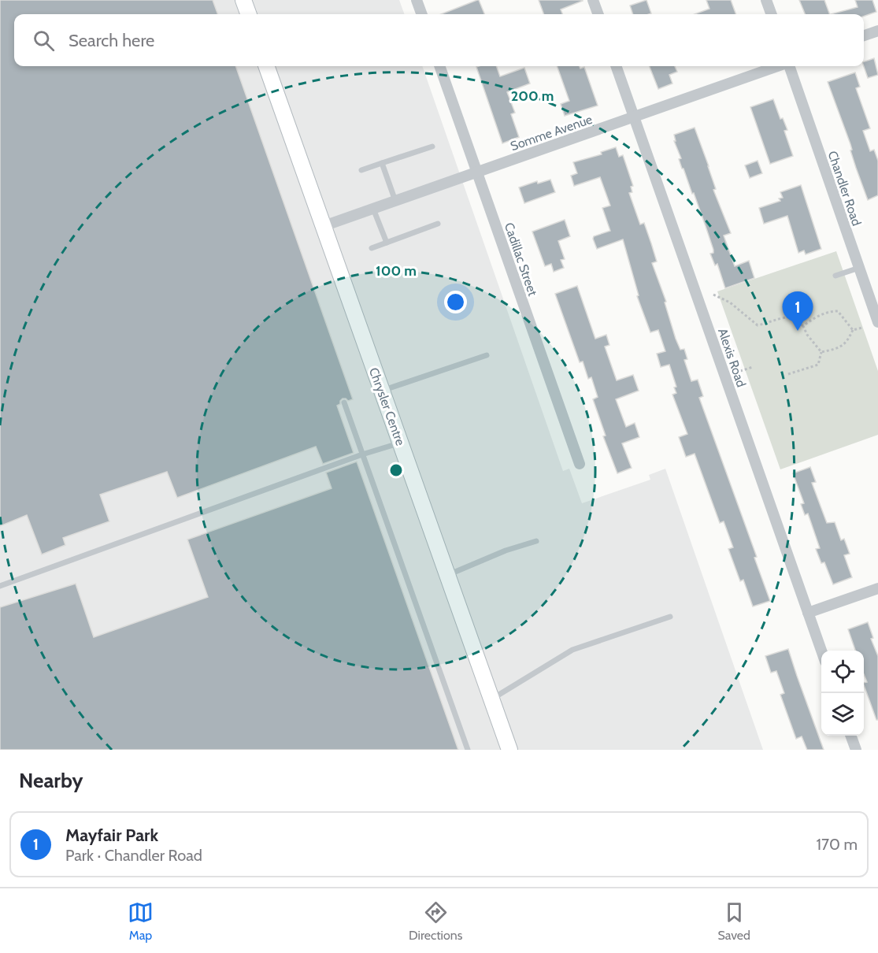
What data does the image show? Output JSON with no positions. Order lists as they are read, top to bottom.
{
  "streets": {
    "street": [
      "Somme Avenue",
      "Chandler Road",
      "Cadillac Street",
      "Alexis Road",
      "Chrysler Centre"
    ]
  },
  "crossings": [
    ["Somme Avenue", "Cadillac Street"],
    ["Somme Avenue", "Alexis Road"],
    ["Somme Avenue", "Chrysler Centre"]
  ],
  "page": {
    "search": "Search here",
    "pins": "1",
    "heading": "Nearby",
    "list": [
      {
        "mark": "1",
        "name": "Mayfair Park",
        "note": "Park · Chandler Road",
        "value": "170 m"
      }
    ],
    "nav": ["Map", "Directions", "Saved"]
  },
  "rings": ["200 m", "100 m"]
}
